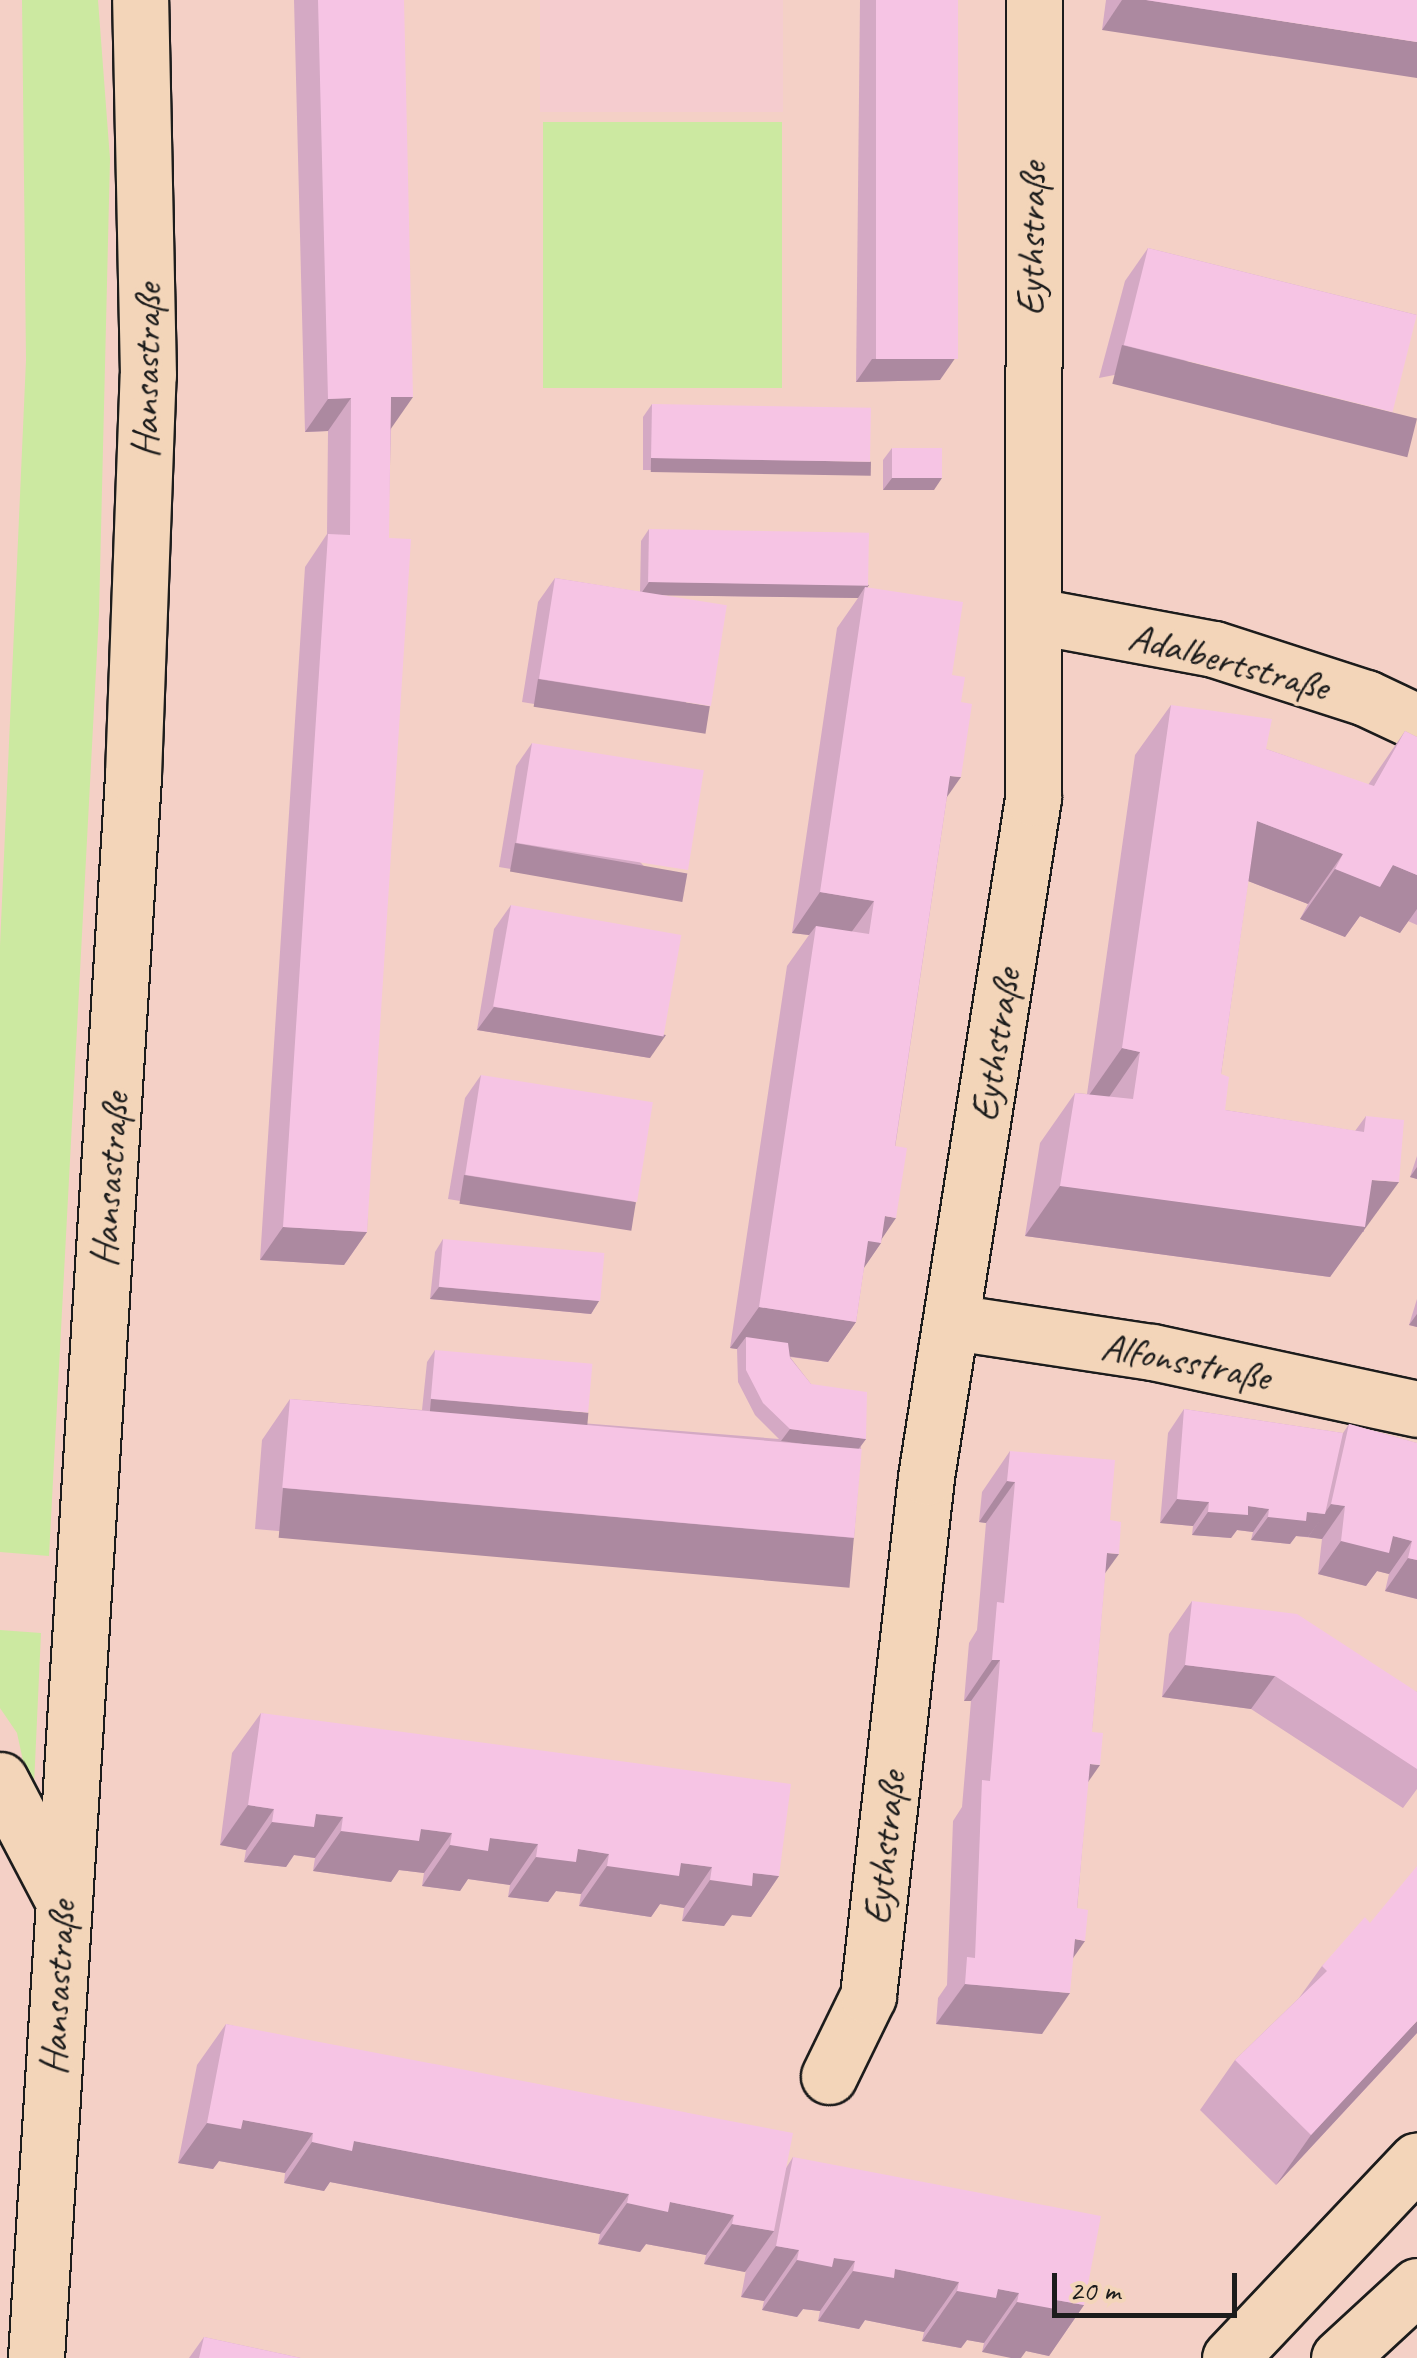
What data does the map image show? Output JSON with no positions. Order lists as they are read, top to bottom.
{
  "streets": {
    "street": [
      "Eythstraße",
      "Hansastraße",
      "Adalbertstraße",
      "Alfonsstraße"
    ]
  },
  "crossings": [
    ["Eythstraße", "Adalbertstraße"],
    ["Eythstraße", "Alfonsstraße"]
  ],
  "scale_bar": "20 m"
}
